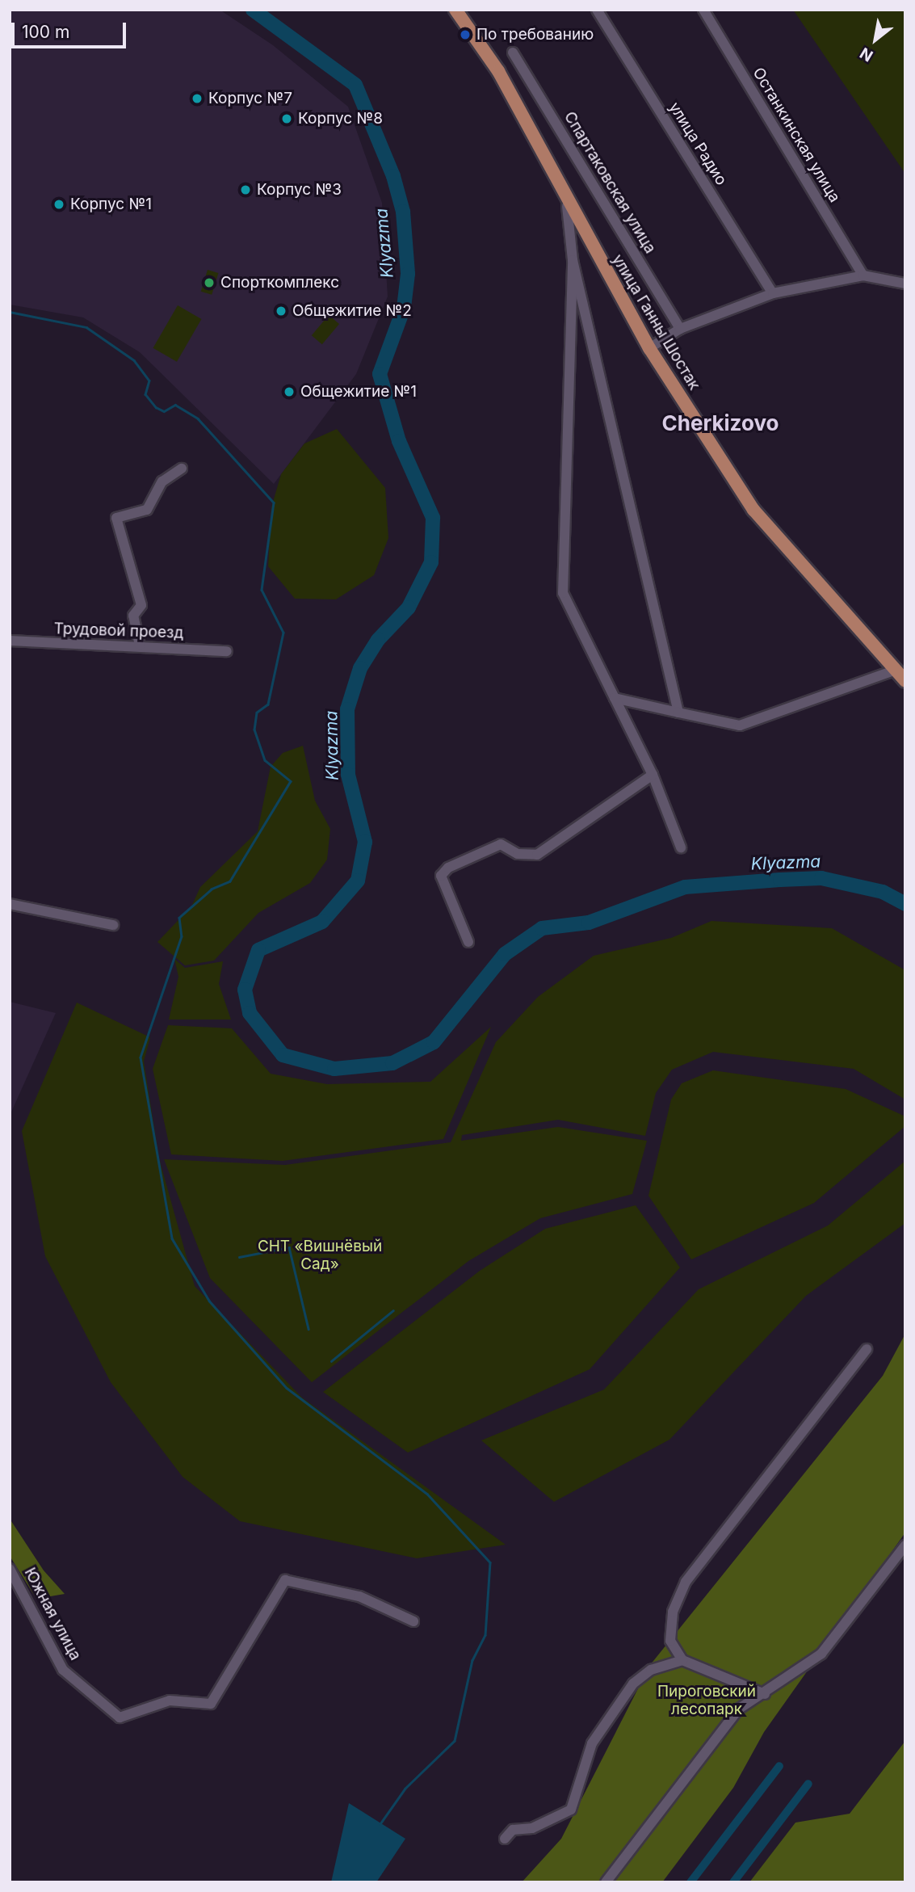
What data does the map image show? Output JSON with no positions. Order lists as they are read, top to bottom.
{
  "streets": {
    "main road": ["улица Ганны Шостак"],
    "street": [
      "Останкинская улица",
      "улица Радио",
      "Спартаковская улица",
      "Трудовой проезд",
      "Южная улица"
    ]
  },
  "districts": ["Cherkizovo"],
  "water": ["Klyazma"],
  "parks": ["СНТ «Вишнёвый Сад»", "Пироговский лесопарк"],
  "places": [
    "По требованию",
    "Корпус №7",
    "Корпус №8",
    "Корпус №3",
    "Корпус №1",
    "Спорткомплекс",
    "Общежитие №2",
    "Общежитие №1"
  ],
  "scale_bar": "100 m",
  "north": "bottom left"
}
